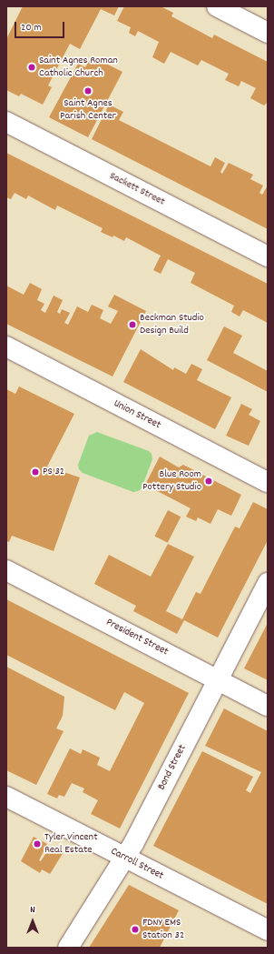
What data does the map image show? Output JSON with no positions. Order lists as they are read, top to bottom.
{
  "streets": {
    "street": [
      "Sackett Street",
      "Union Street",
      "President Street",
      "Bond Street",
      "Carroll Street"
    ]
  },
  "crossings": [
    ["President Street", "Bond Street"],
    ["Bond Street", "Carroll Street"]
  ],
  "places": [
    "Saint Agnes Roman Catholic Church",
    "Saint Agnes Parish Center",
    "Beckman Studio Design Build",
    "PS 32",
    "Blue Room Pottery Studio",
    "Tyler Vincent Real Estate",
    "FDNY EMS Station 32"
  ],
  "scale_bar": "20 m",
  "north": "top"
}
